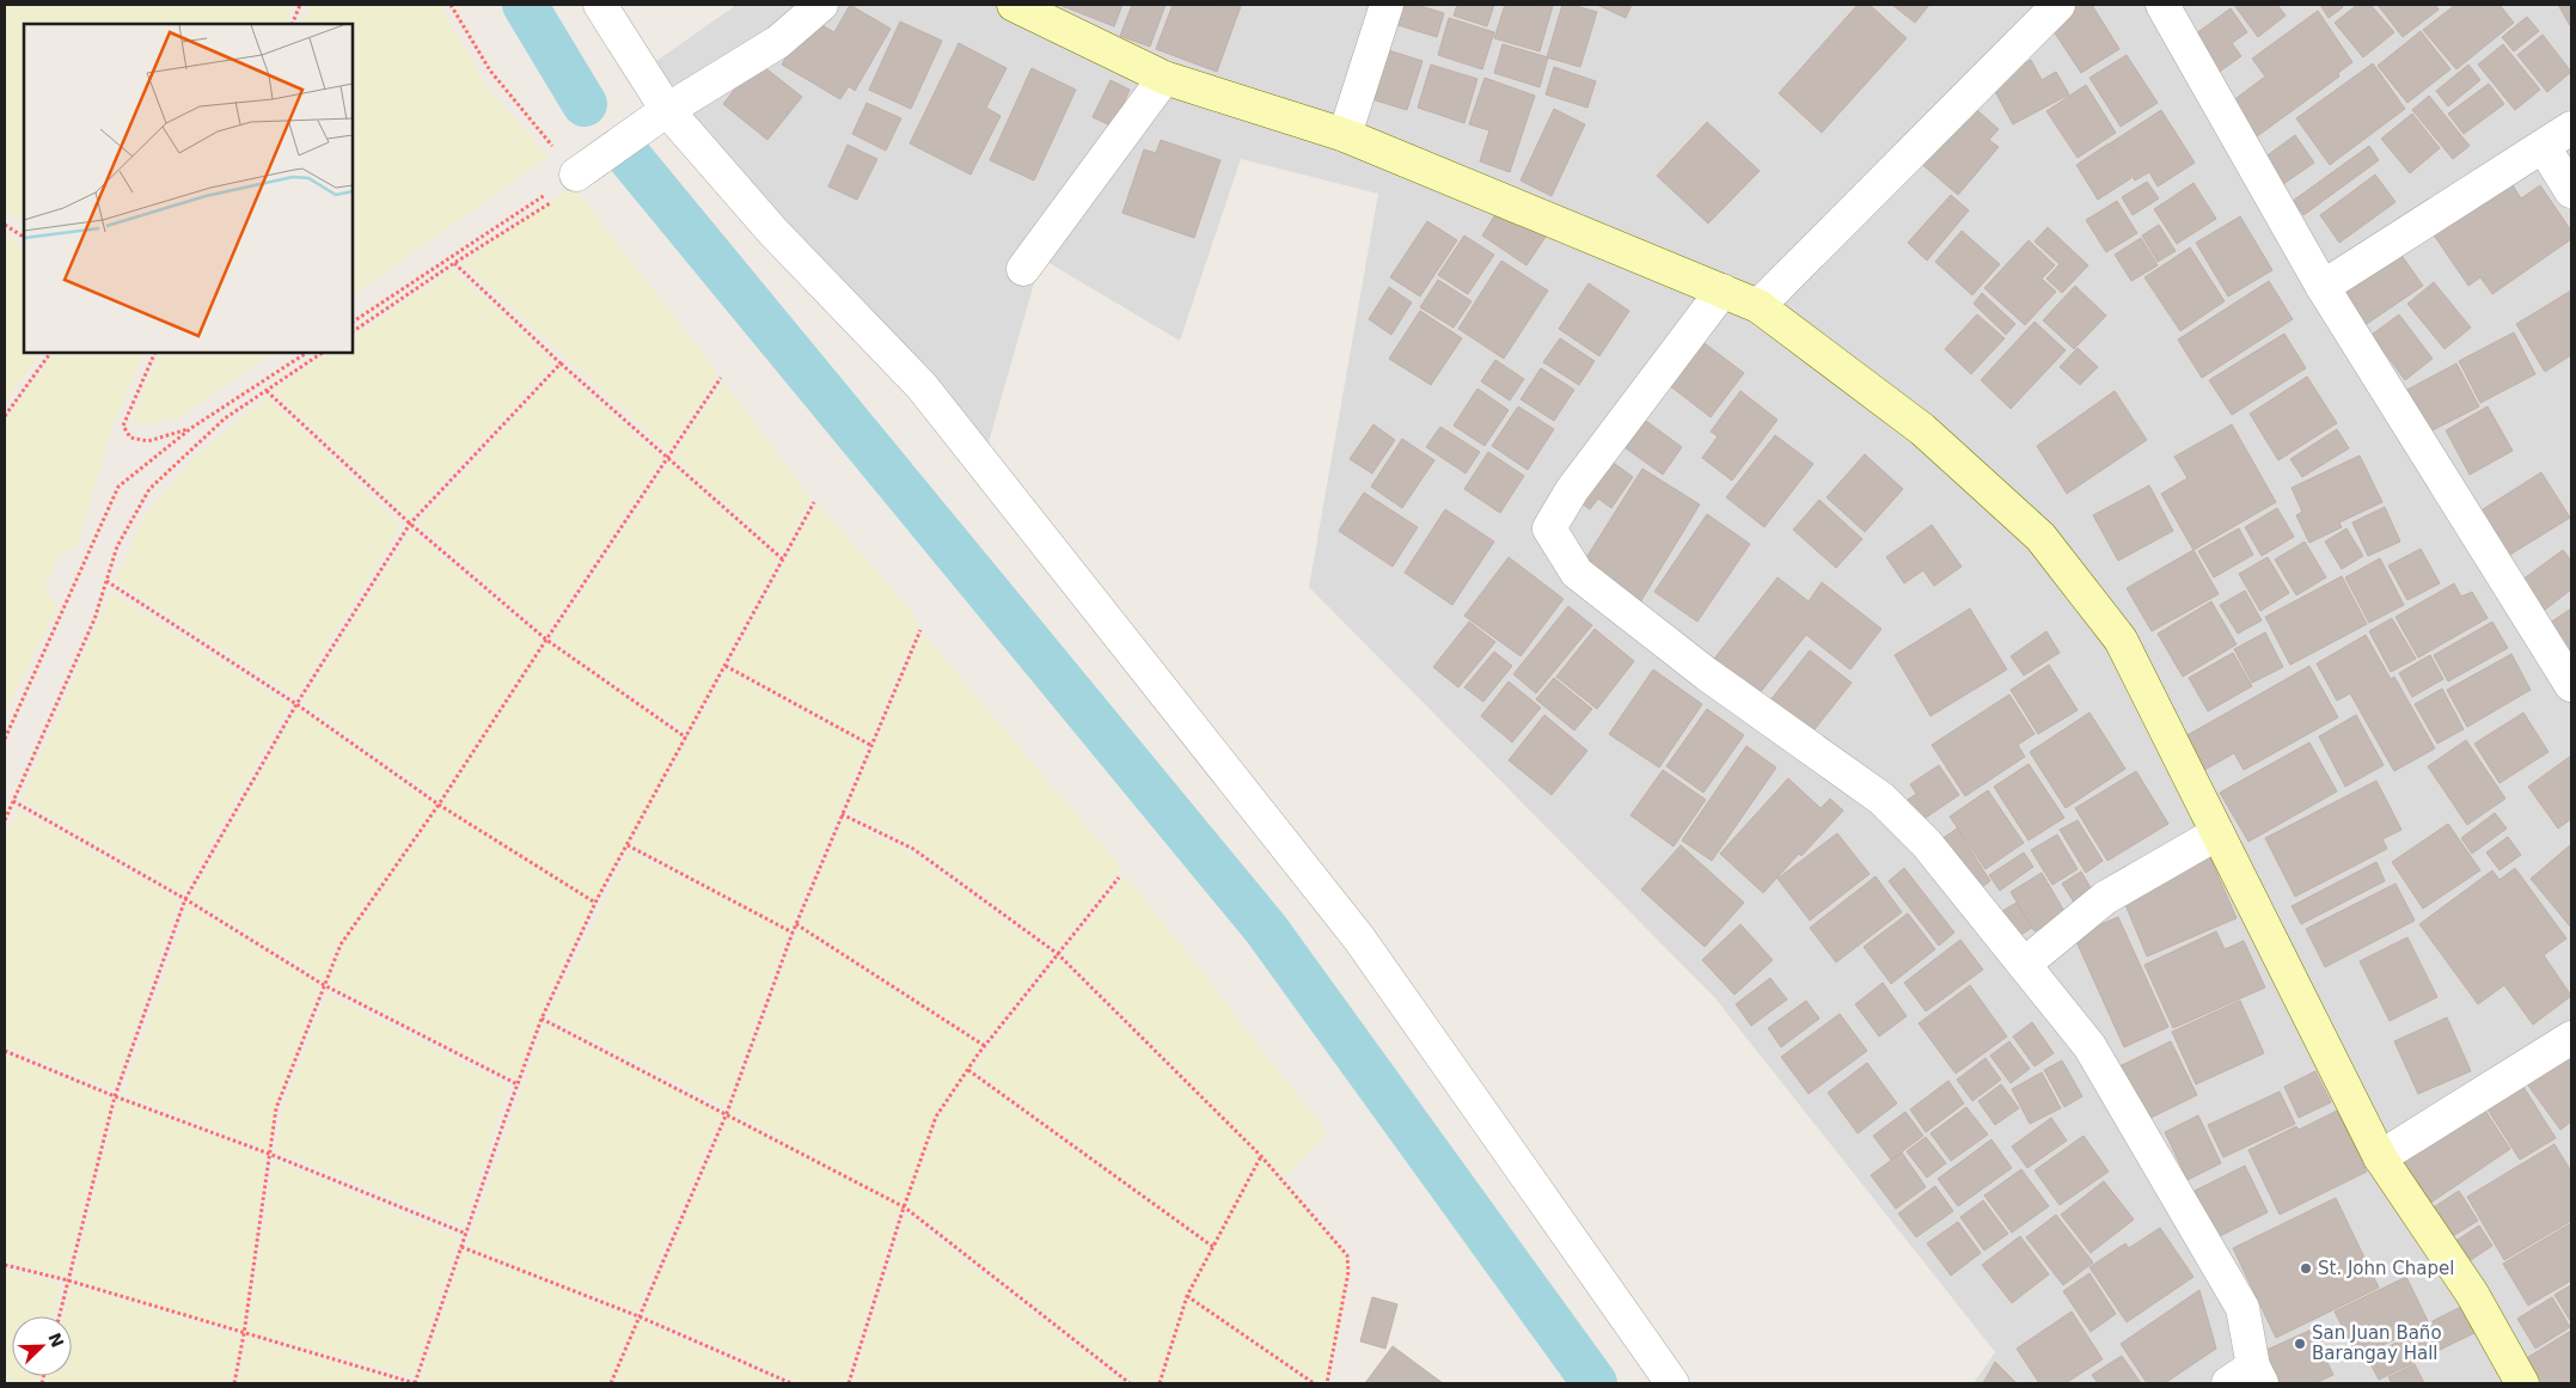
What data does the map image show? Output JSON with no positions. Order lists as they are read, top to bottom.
{
  "places": ["St. John Chapel", "San Juan Baño Barangay Hall"],
  "north": "top right"
}
